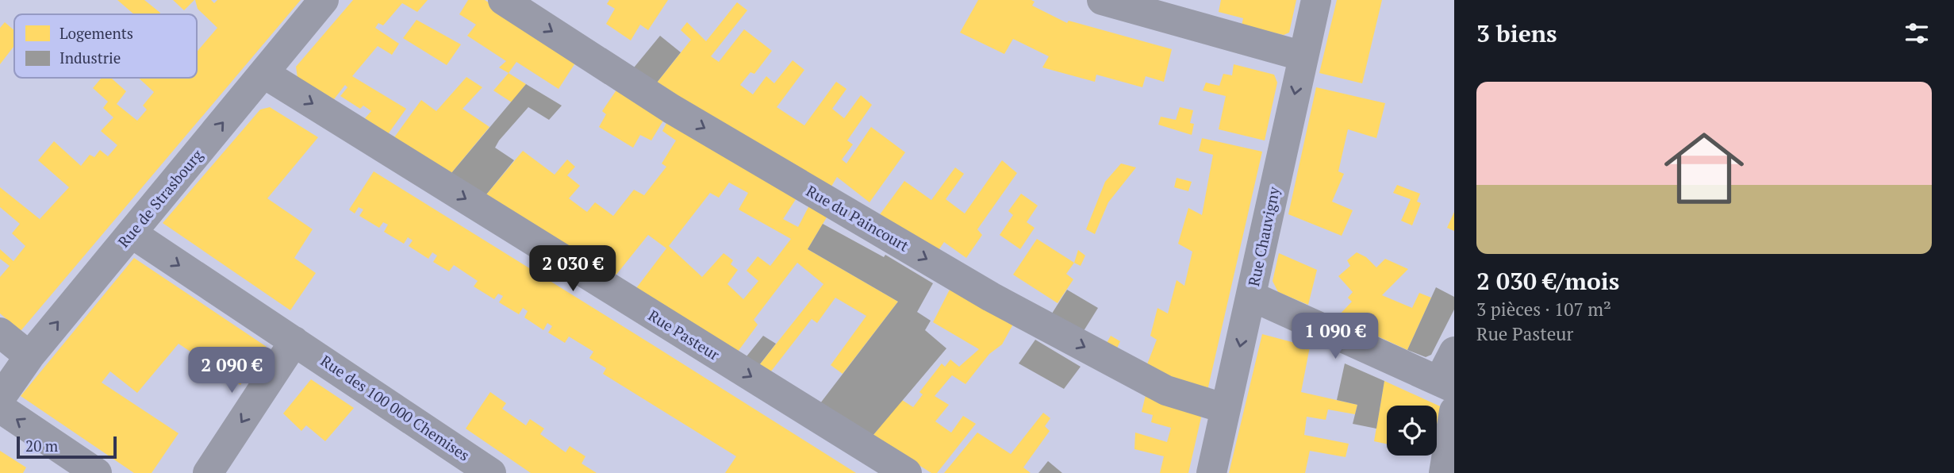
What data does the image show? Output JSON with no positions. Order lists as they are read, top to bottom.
{
  "streets": {
    "street": [
      "Rue de Strasbourg",
      "Rue du Paincourt",
      "Rue Chauvigny",
      "Rue Pasteur",
      "Rue des 100 000 Chemises"
    ]
  },
  "crossings": [
    ["Rue de Strasbourg", "Rue Pasteur"],
    ["Rue de Strasbourg", "Rue des 100 000 Chemises"],
    ["Rue du Paincourt", "Rue Chauvigny"]
  ],
  "one_way": ["Rue du Paincourt", "Rue Chauvigny", "Rue Pasteur"],
  "legend": ["Logements", "Industrie"],
  "scale_bar": "20 m",
  "page": {
    "heading": "3 biens",
    "list": [
      {
        "name": "2 030 €/mois",
        "note": "3 pièces · 107 m² · Rue Pasteur"
      }
    ],
    "price": ["2 030 €", "1 090 €", "2 090 €"],
    "scale": "20 m"
  }
}
